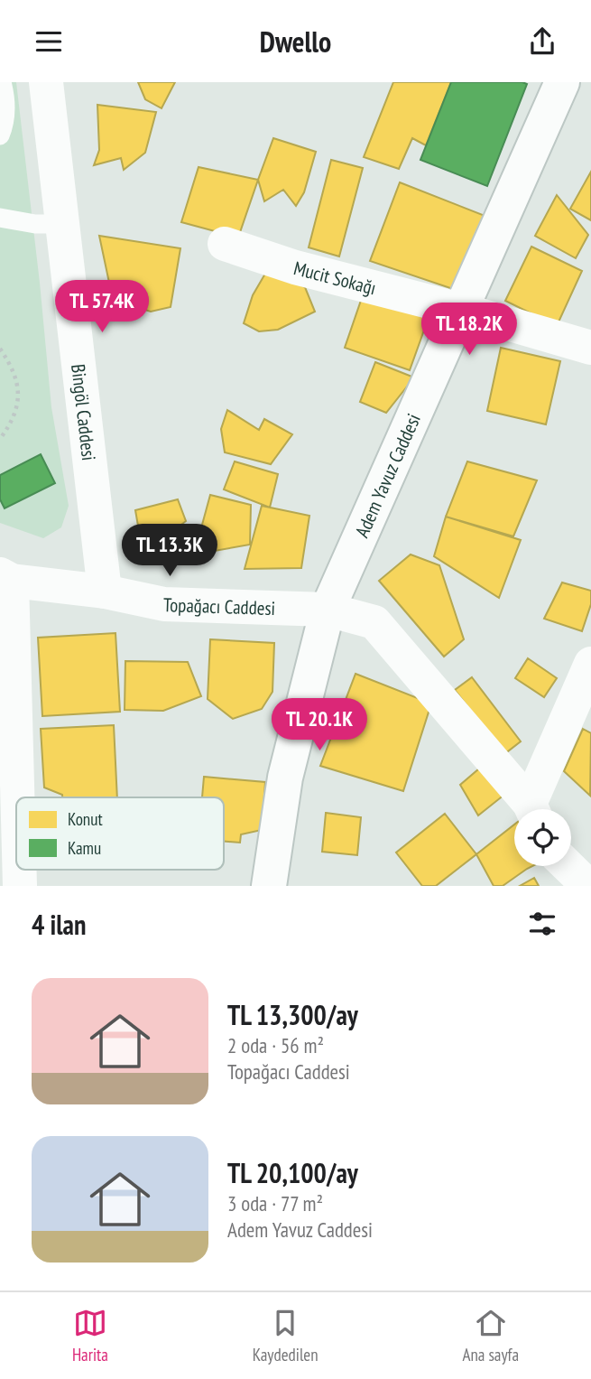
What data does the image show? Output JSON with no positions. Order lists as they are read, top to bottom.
{
  "streets": {
    "street": [
      "Mucit Sokağı",
      "Bingöl Caddesi",
      "Adem Yavuz Caddesi",
      "Topağacı Caddesi"
    ]
  },
  "crossings": [
    ["Mucit Sokağı", "Adem Yavuz Caddesi"],
    ["Bingöl Caddesi", "Topağacı Caddesi"],
    ["Adem Yavuz Caddesi", "Topağacı Caddesi"]
  ],
  "legend": ["Konut", "Kamu"],
  "page": {
    "header": "Dwello",
    "price": [
      "TL 57.4K",
      "TL 18.2K",
      "TL 13.3K",
      "TL 20.1K"
    ],
    "heading": "4 ilan",
    "list": [
      {
        "name": "TL 13,300/ay",
        "note": "2 oda · 56 m² · Topağacı Caddesi"
      },
      {
        "name": "TL 20,100/ay",
        "note": "3 oda · 77 m² · Adem Yavuz Caddesi"
      }
    ],
    "tabs": ["Harita", "Kaydedilen", "Ana sayfa"]
  }
}
